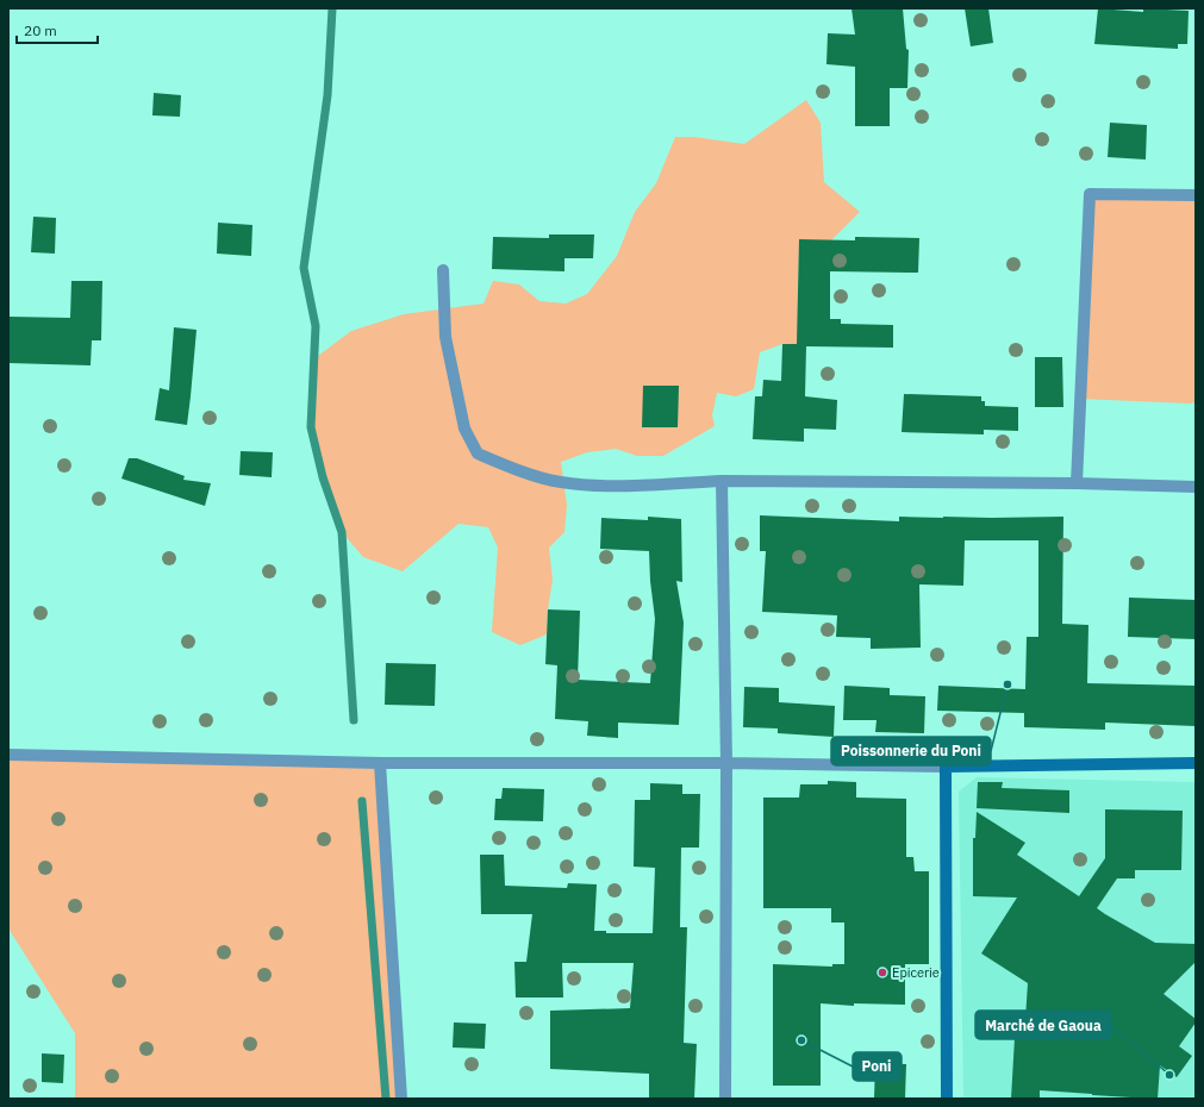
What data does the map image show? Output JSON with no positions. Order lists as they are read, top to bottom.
{
  "places": [
    "Poissonnerie du Poni",
    "Epicerie",
    "Poni",
    "Marché de Gaoua"
  ],
  "scale_bar": "20 m"
}
